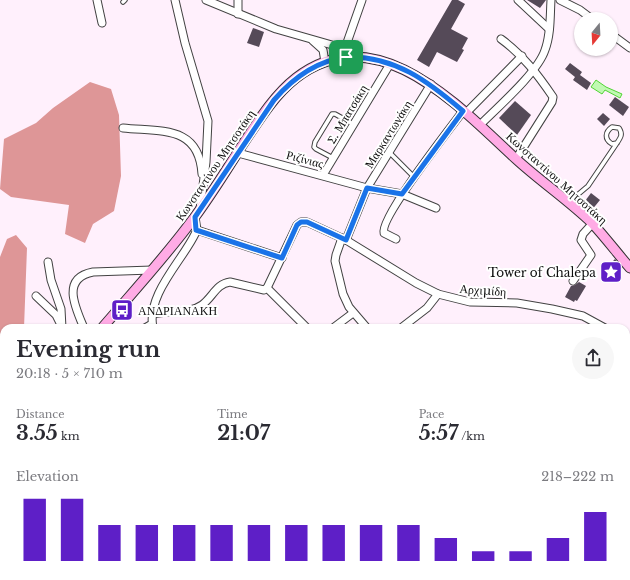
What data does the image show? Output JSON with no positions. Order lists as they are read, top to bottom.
{
  "streets": {
    "main road": ["Κωνσταντίνου Μητσοτάκη"],
    "street": [
      "Σ. Μπατσάκη",
      "Μαρκαντωνάκη",
      "Ριζίνιας",
      "Αρχιμίδη"
    ]
  },
  "crossings": [
    ["Σ. Μπατσάκη", "Ριζίνιας"],
    ["Σ. Μπατσάκη", "Κωνσταντίνου Μητσοτάκη"],
    ["Μαρκαντωνάκη", "Ριζίνιας"],
    ["Μαρκαντωνάκη", "Κωνσταντίνου Μητσοτάκη"],
    ["Μαρκαντωνάκη", "Αρχιμίδη"],
    ["Ριζίνιας", "Κωνσταντίνου Μητσοτάκη"]
  ],
  "places": {
    "place": ["Tower of Chalepa"],
    "bus stop": ["ΑΝΔΡΙΑΝΑΚΗ"]
  },
  "north": "bottom",
  "page": {
    "heading": ["Evening run", "20:18 · 5 × 710 m"],
    "stats": [
      ["Distance", "3.55 km"],
      ["Time", "21:07"],
      ["Pace", "5:57 /km"]
    ],
    "chart": ["Elevation", "218–222 m"]
  }
}
